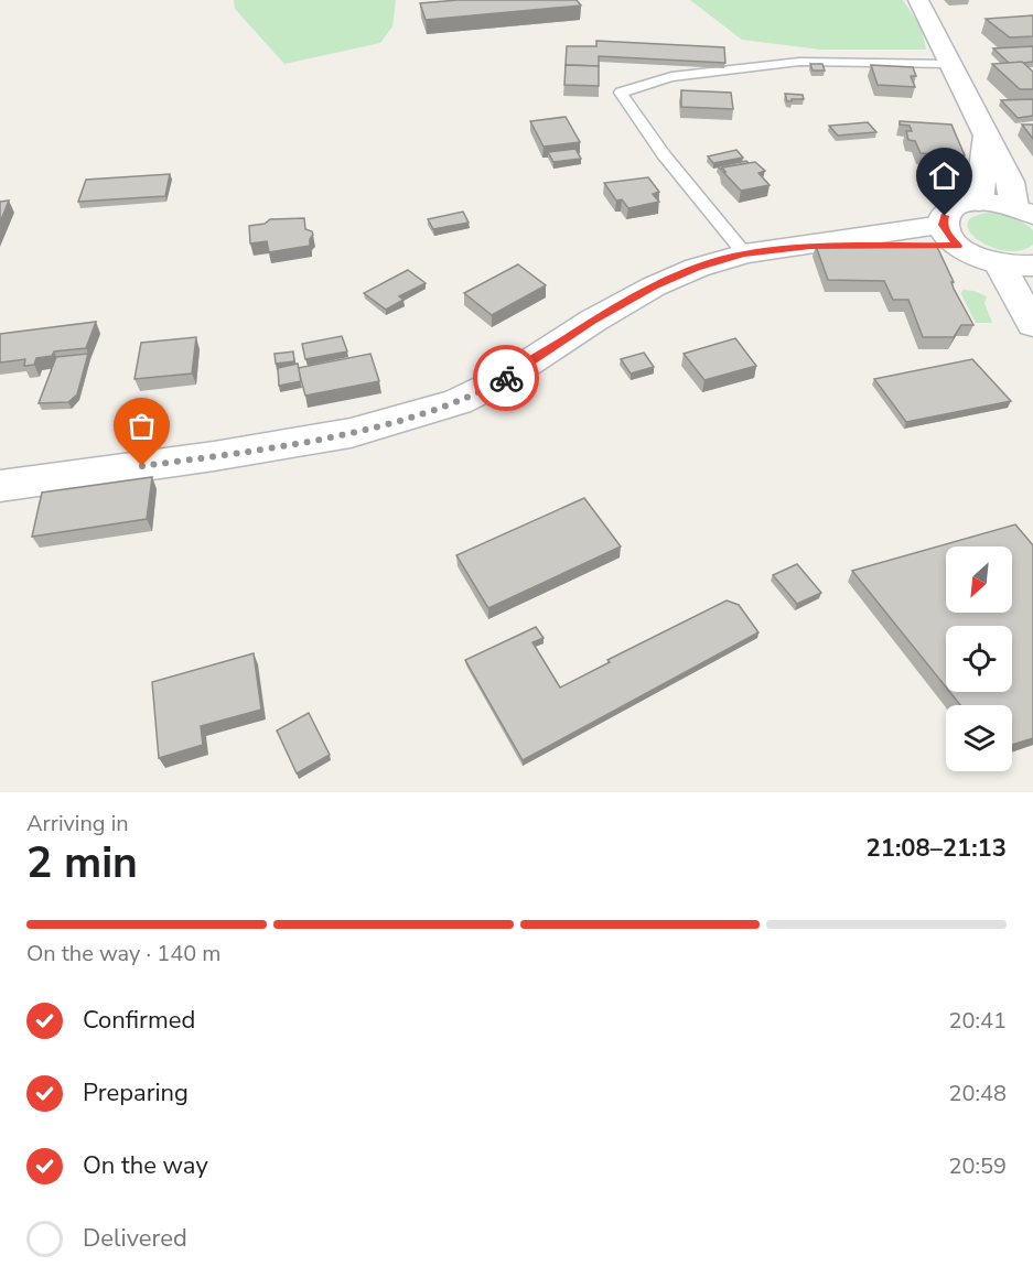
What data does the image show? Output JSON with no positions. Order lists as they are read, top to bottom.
{
  "north": "bottom left",
  "page": {
    "heading": ["2 min", "Arriving in", "21:08–21:13"],
    "bar": "On the way · 140 m",
    "list": [
      ["Confirmed", "20:41"],
      ["Preparing", "20:48"],
      ["On the way", "20:59"],
      "Delivered"
    ]
  }
}
